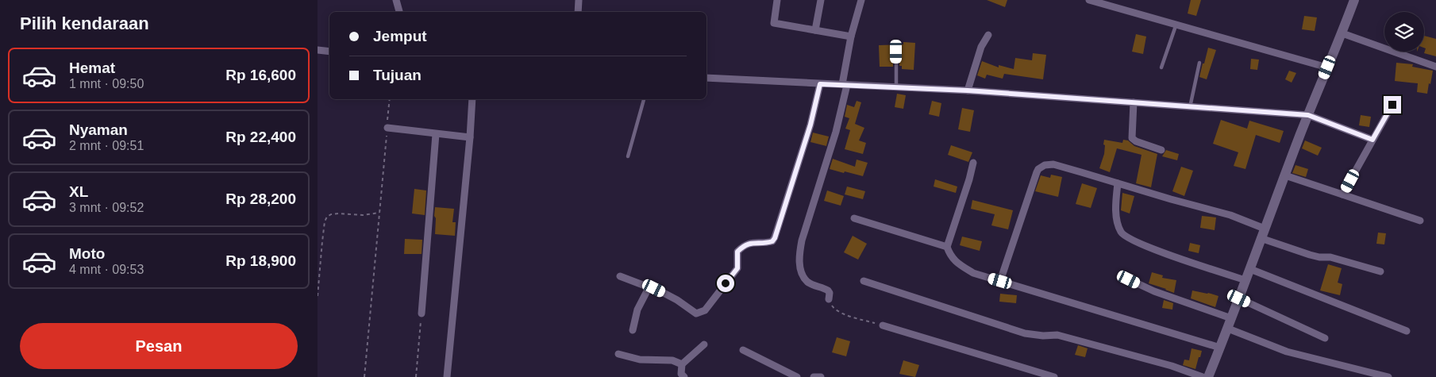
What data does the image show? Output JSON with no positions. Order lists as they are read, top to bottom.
{
  "page": {
    "heading": "Pilih kendaraan",
    "banner": ["Jemput", "Tujuan"],
    "list": [
      {
        "name": "Hemat",
        "note": "1 mnt · 09:50",
        "value": "Rp 16,600"
      },
      {
        "name": "Nyaman",
        "note": "2 mnt · 09:51",
        "value": "Rp 22,400"
      },
      {
        "name": "XL",
        "note": "3 mnt · 09:52",
        "value": "Rp 28,200"
      },
      {
        "name": "Moto",
        "note": "4 mnt · 09:53",
        "value": "Rp 18,900"
      }
    ],
    "buttons": "Pesan"
  }
}
